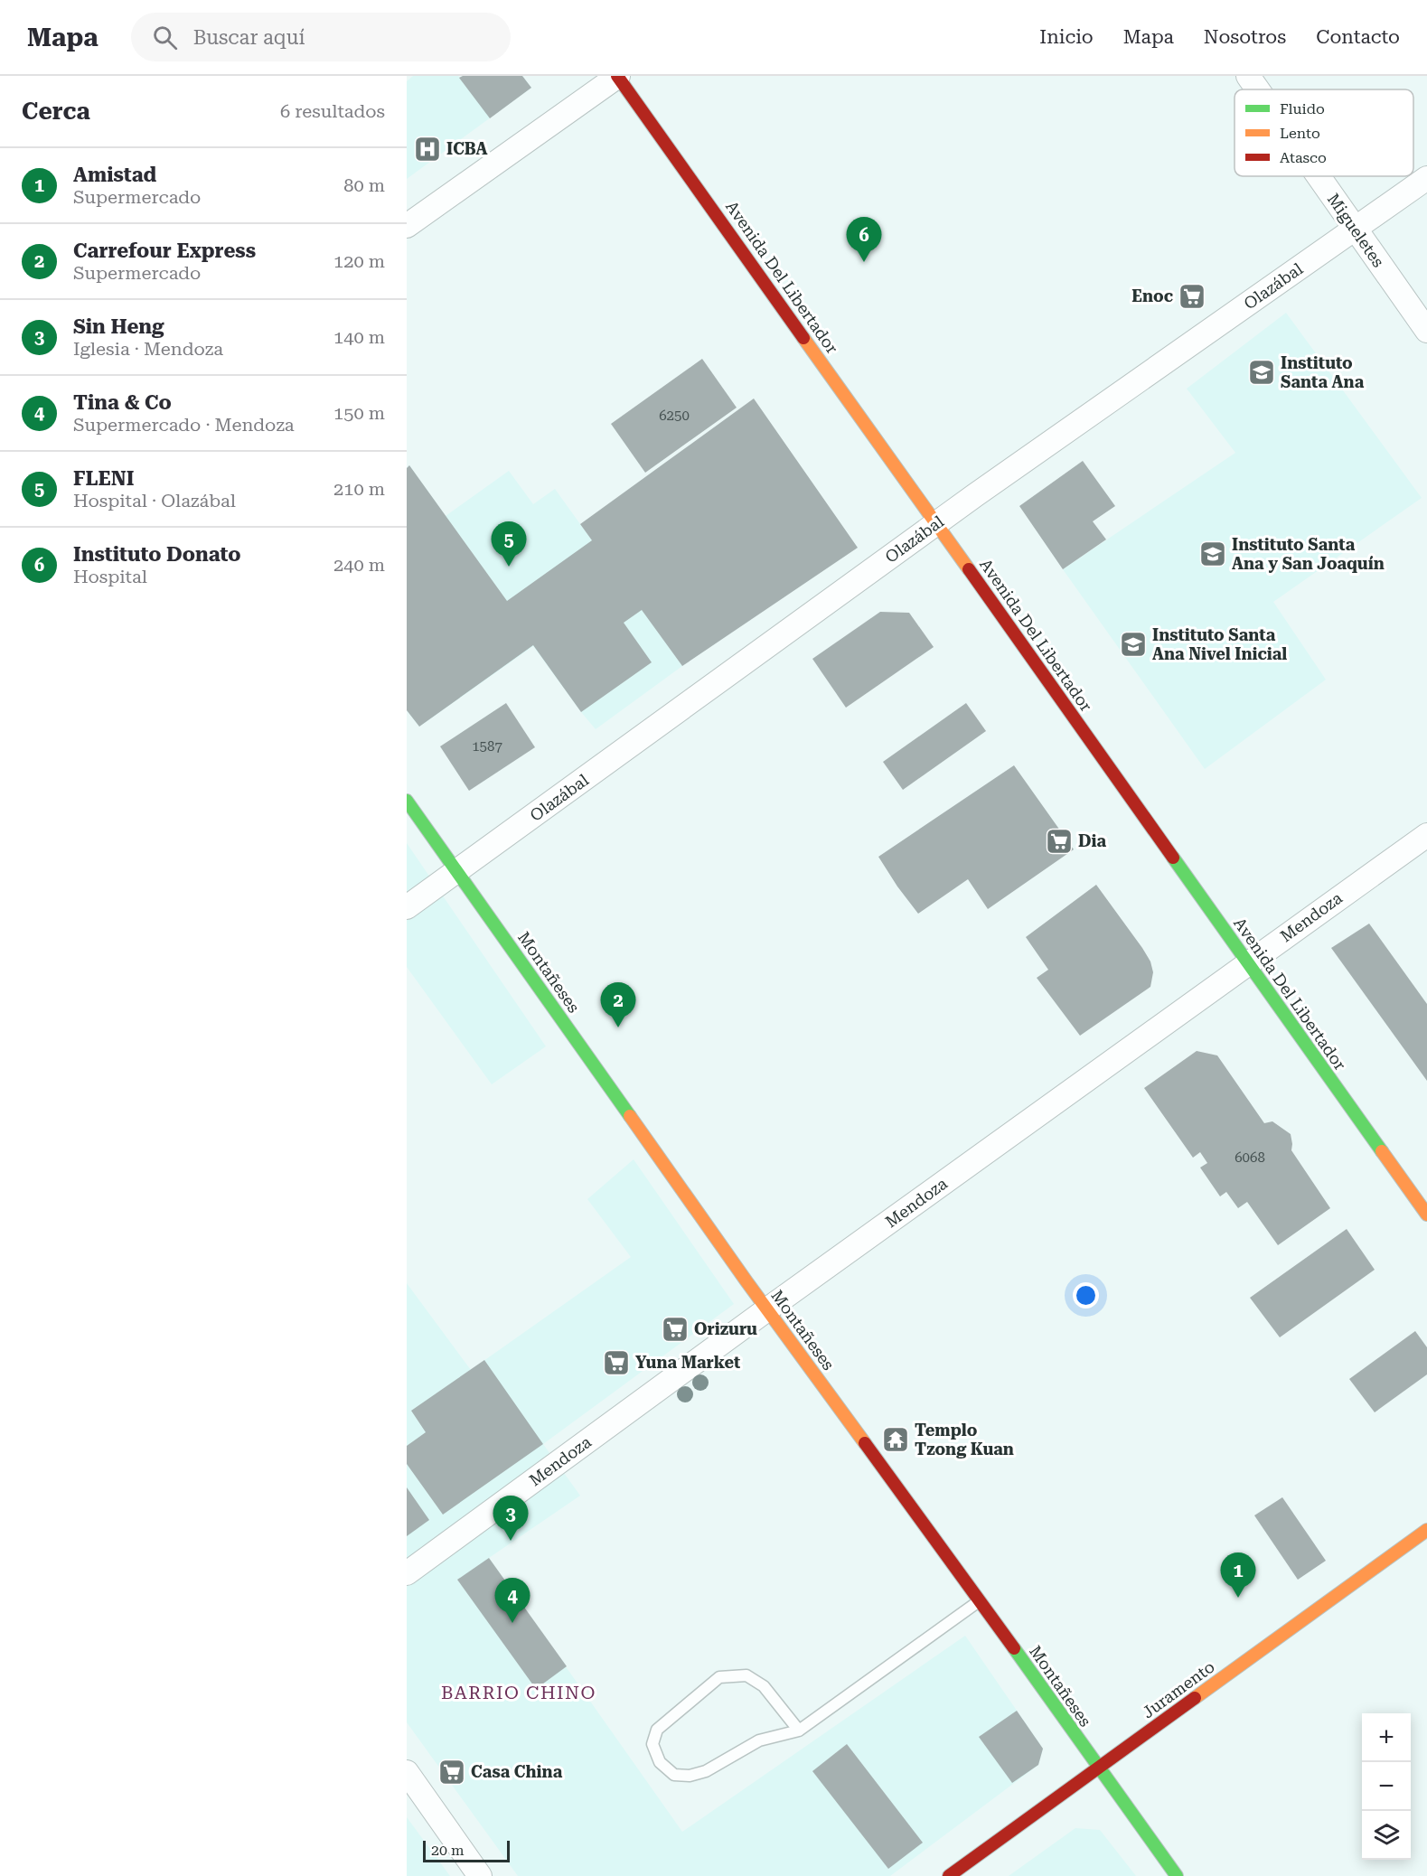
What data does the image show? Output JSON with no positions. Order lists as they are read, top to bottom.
{
  "streets": {
    "street": [
      "Migueletes",
      "Avenida Del Libertador",
      "Olazábal",
      "Mendoza",
      "Montañeses",
      "Juramento"
    ]
  },
  "crossings": [
    ["Migueletes", "Olazábal"],
    ["Avenida Del Libertador", "Olazábal"],
    ["Avenida Del Libertador", "Mendoza"],
    ["Olazábal", "Montañeses"],
    ["Mendoza", "Montañeses"],
    ["Montañeses", "Juramento"]
  ],
  "districts": ["BARRIO CHINO"],
  "places": {
    "hospital": ["ICBA"],
    "supermarket": [
      "Enoc",
      "Dia",
      "Orizuru",
      "Yuna Market",
      "Casa China"
    ],
    "school or university": ["Instituto Santa Ana", "Instituto Santa Ana y San Joaquín", "Instituto Santa Ana Nivel Inicial"],
    "temple": ["Templo Tzong Kuan"]
  },
  "house_numbers": ["6250", "1587", "6068"],
  "legend": ["Fluido", "Lento", "Atasco"],
  "scale_bar": "20 m",
  "page": {
    "header": "Mapa",
    "search": "Buscar aquí",
    "nav": [
      "Inicio",
      "Mapa",
      "Nosotros",
      "Contacto"
    ],
    "heading": ["Cerca", "6 resultados"],
    "list": [
      {
        "mark": "1",
        "name": "Amistad",
        "note": "Supermercado",
        "value": "80 m"
      },
      {
        "mark": "2",
        "name": "Carrefour Express",
        "note": "Supermercado",
        "value": "120 m"
      },
      {
        "mark": "3",
        "name": "Sin Heng",
        "note": "Iglesia · Mendoza",
        "value": "140 m"
      },
      {
        "mark": "4",
        "name": "Tina & Co",
        "note": "Supermercado · Mendoza",
        "value": "150 m"
      },
      {
        "mark": "5",
        "name": "FLENI",
        "note": "Hospital · Olazábal",
        "value": "210 m"
      },
      {
        "mark": "6",
        "name": "Instituto Donato",
        "note": "Hospital",
        "value": "240 m"
      }
    ],
    "pins": [
      "6",
      "5",
      "2",
      "3",
      "1",
      "4"
    ],
    "map_buttons": ["+", "−"],
    "scale": "20 m"
  }
}
